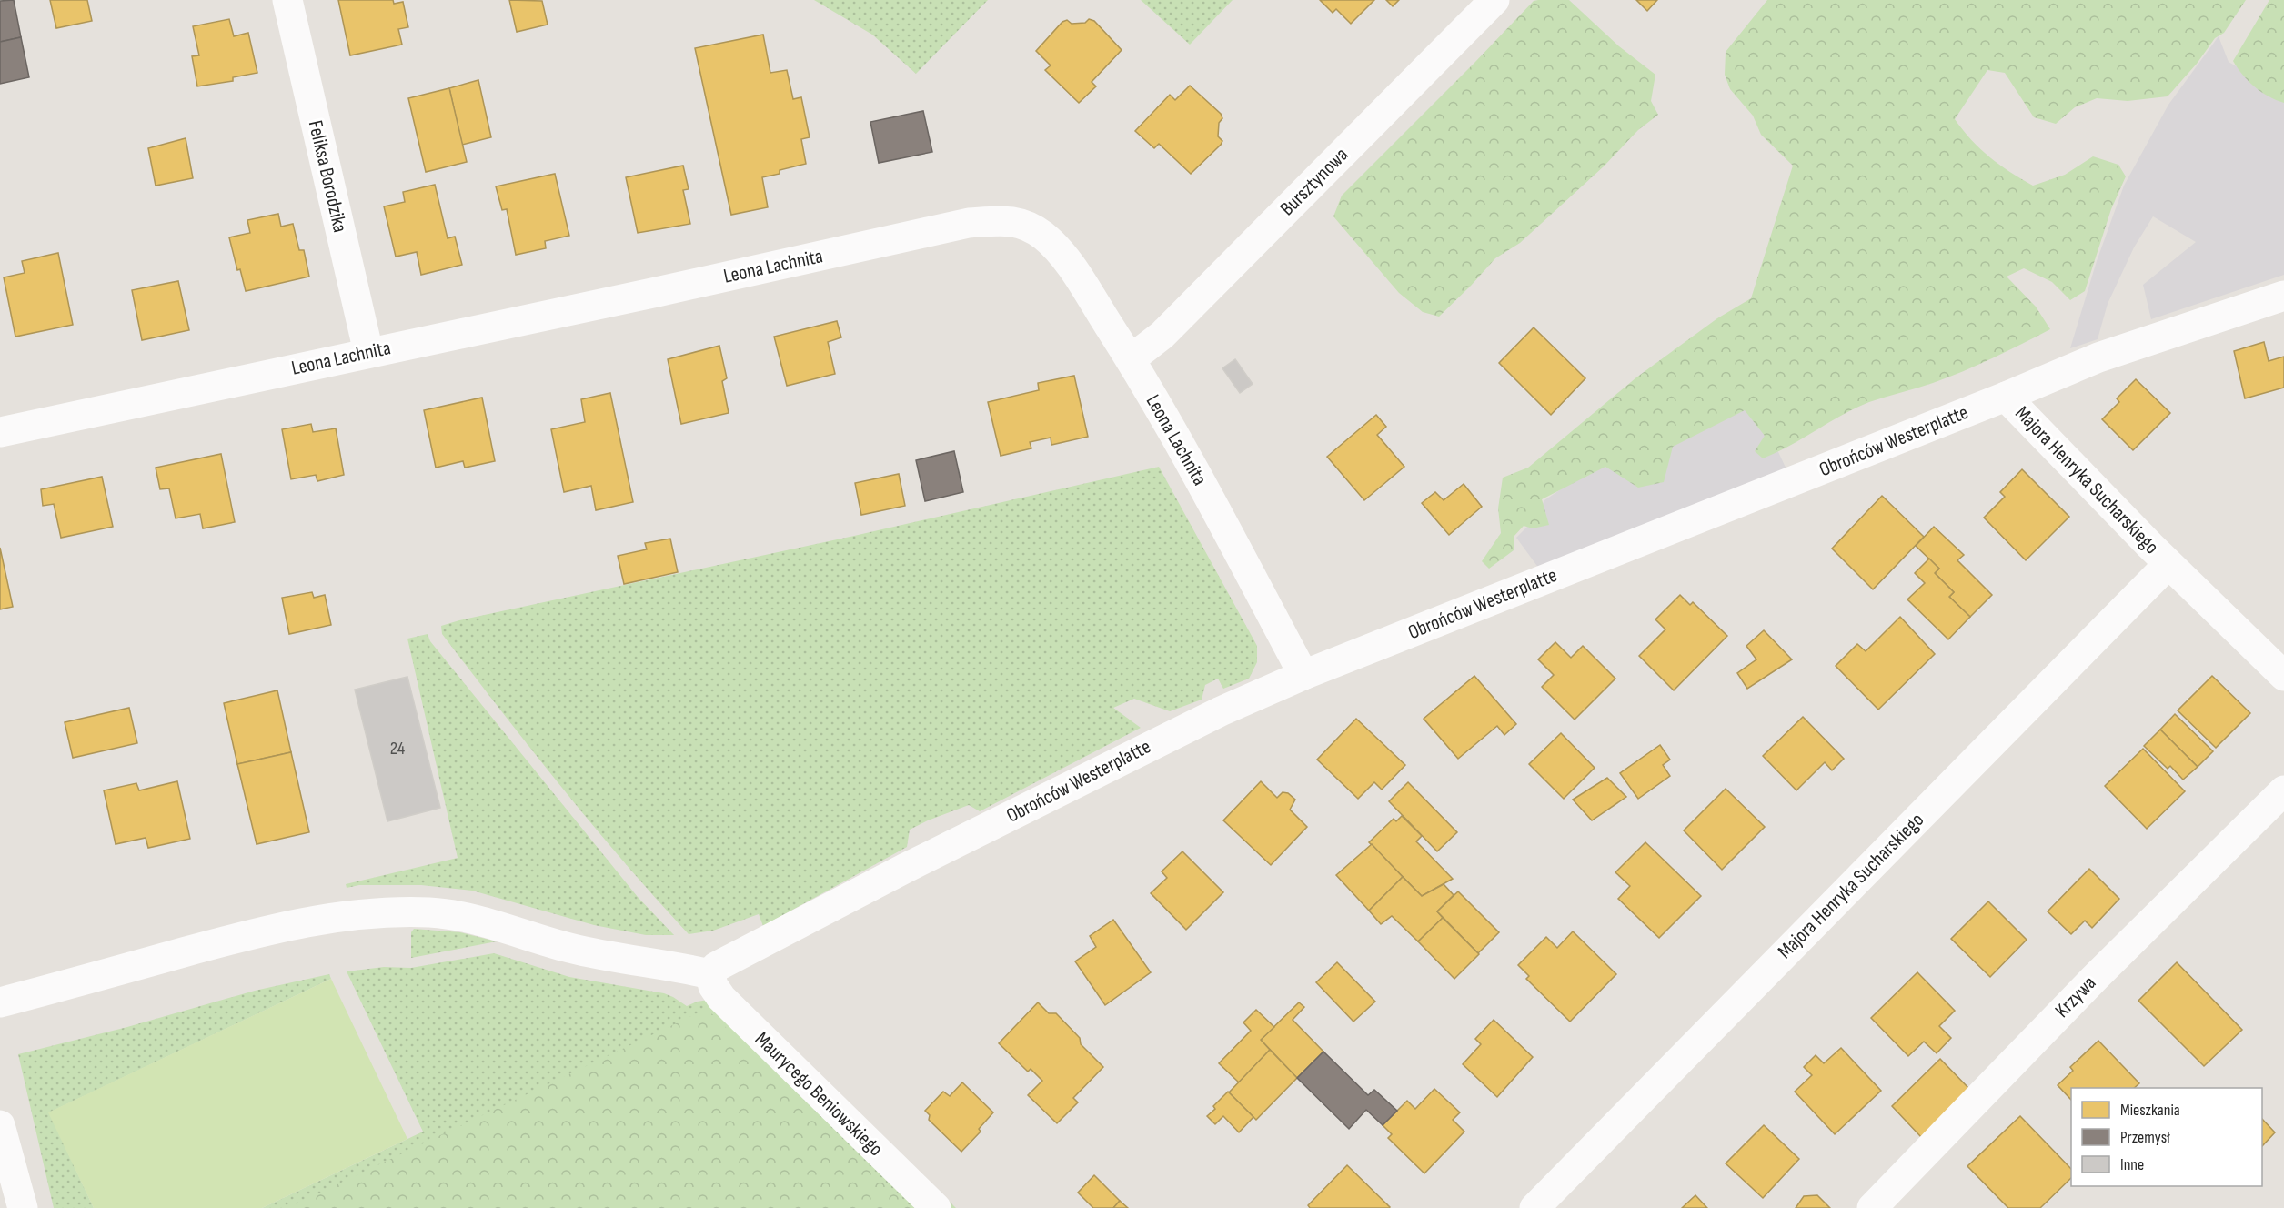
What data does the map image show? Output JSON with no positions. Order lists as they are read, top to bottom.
{
  "streets": {
    "street": [
      "Feliksa Borodzika",
      "Bursztynowa",
      "Leona Lachnita",
      "Obrońców Westerplatte",
      "Majora Henryka Sucharskiego",
      "Krzywa",
      "Maurycego Beniowskiego"
    ]
  },
  "crossings": [
    ["Feliksa Borodzika", "Leona Lachnita"],
    ["Bursztynowa", "Leona Lachnita"],
    ["Leona Lachnita", "Obrońców Westerplatte"],
    ["Obrońców Westerplatte", "Majora Henryka Sucharskiego"],
    ["Obrońców Westerplatte", "Maurycego Beniowskiego"]
  ],
  "house_numbers": ["24"],
  "legend": ["Mieszkania", "Przemysł", "Inne"]
}
